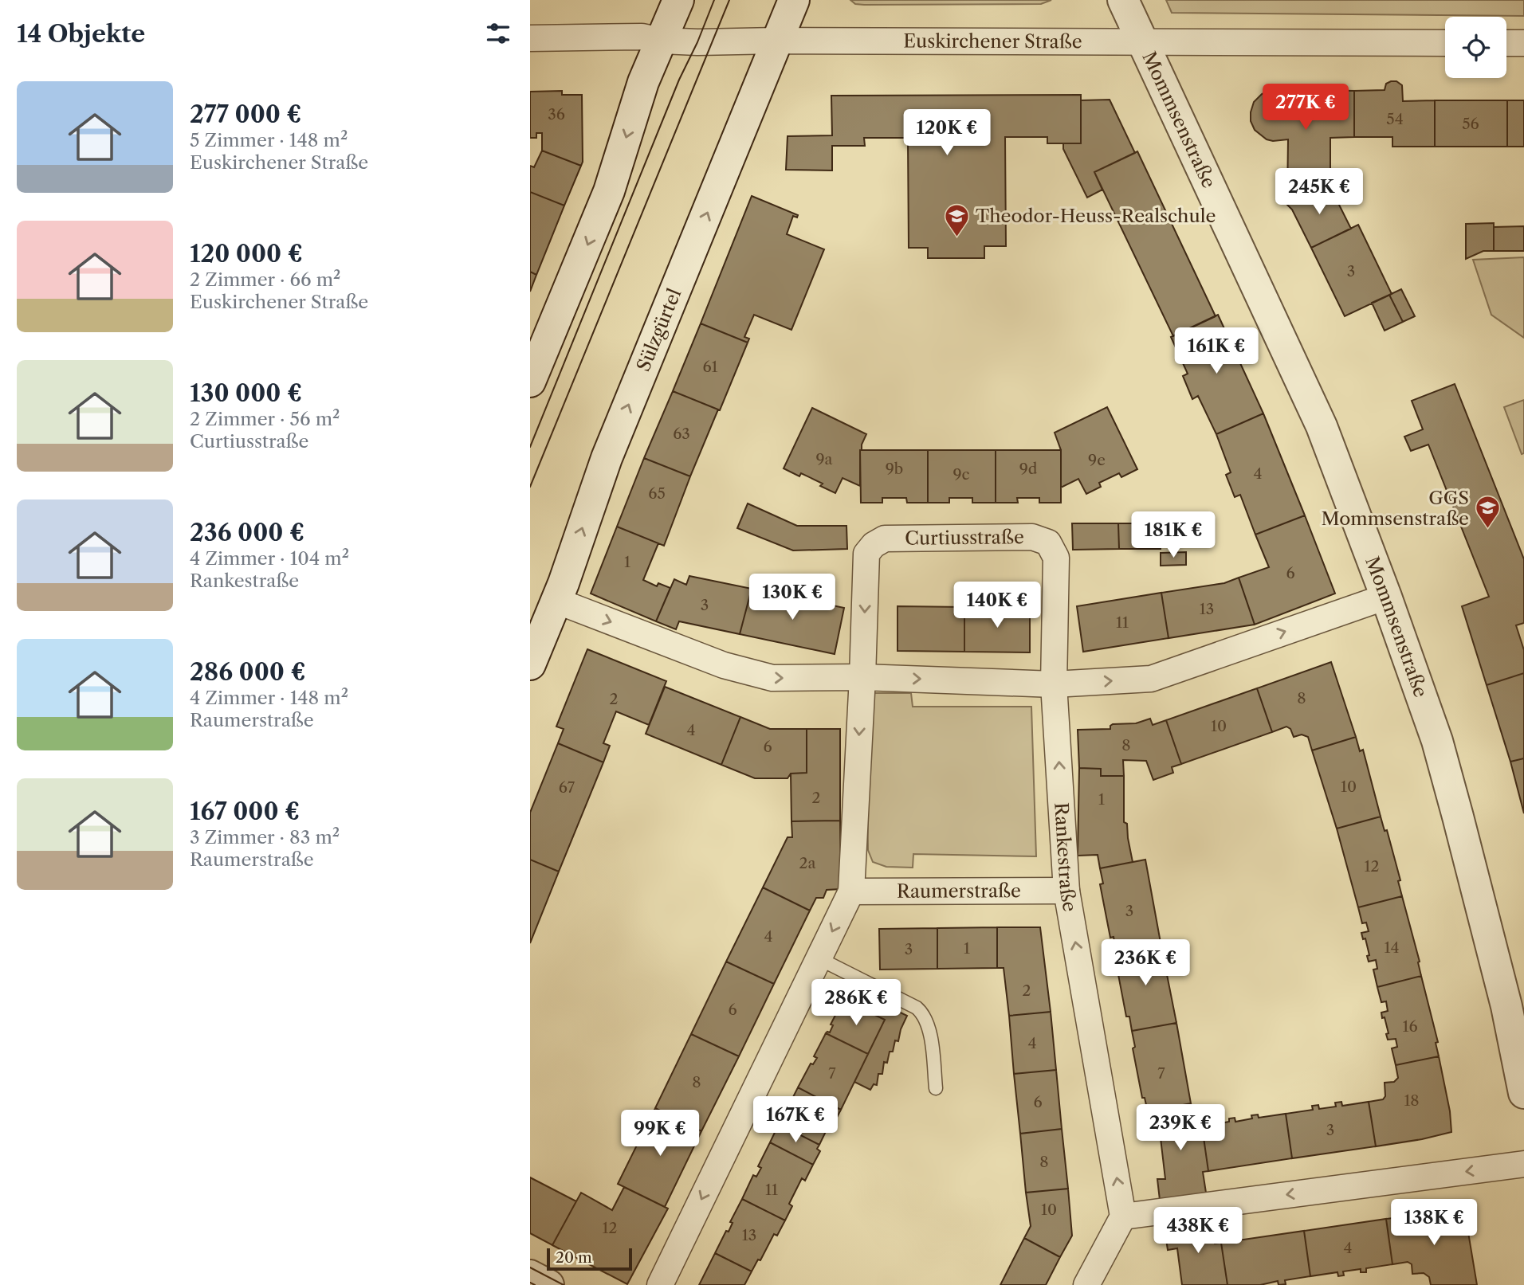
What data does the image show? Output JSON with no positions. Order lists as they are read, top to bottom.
{
  "streets": {
    "street": [
      "Euskirchener Straße",
      "Mommsenstraße",
      "Sülzgürtel",
      "Curtiusstraße",
      "Rankestraße",
      "Raumerstraße"
    ]
  },
  "crossings": [
    ["Euskirchener Straße", "Mommsenstraße"],
    ["Euskirchener Straße", "Sülzgürtel"],
    ["Curtiusstraße", "Rankestraße"],
    ["Rankestraße", "Raumerstraße"]
  ],
  "places": {
    "school or university": ["Theodor-Heuss-Realschule", "GGS Mommsenstraße"]
  },
  "house_numbers": [
    "36",
    "54",
    "56",
    "3",
    "61",
    "63",
    "9a",
    "9e",
    "9b",
    "9d",
    "4",
    "9c",
    "65",
    "1",
    "6",
    "3",
    "13",
    "11",
    "8",
    "2",
    "10",
    "4",
    "8",
    "6",
    "10",
    "67",
    "2",
    "1",
    "2a",
    "12",
    "3",
    "4",
    "14",
    "1",
    "3",
    "2",
    "6",
    "16",
    "4",
    "7",
    "7",
    "8",
    "18",
    "6",
    "3",
    "8",
    "11",
    "10",
    "12",
    "13",
    "4"
  ],
  "scale_bar": "20 m",
  "page": {
    "heading": "14 Objekte",
    "list": [
      {
        "name": "277 000 €",
        "note": "5 Zimmer · 148 m² · Euskirchener Straße"
      },
      {
        "name": "120 000 €",
        "note": "2 Zimmer · 66 m² · Euskirchener Straße"
      },
      {
        "name": "130 000 €",
        "note": "2 Zimmer · 56 m² · Curtiusstraße"
      },
      {
        "name": "236 000 €",
        "note": "4 Zimmer · 104 m² · Rankestraße"
      },
      {
        "name": "286 000 €",
        "note": "4 Zimmer · 148 m² · Raumerstraße"
      },
      {
        "name": "167 000 €",
        "note": "3 Zimmer · 83 m² · Raumerstraße"
      }
    ],
    "price": [
      "277K €",
      "120K €",
      "245K €",
      "161K €",
      "181K €",
      "130K €",
      "140K €",
      "236K €",
      "286K €",
      "167K €",
      "239K €",
      "99K €",
      "138K €",
      "438K €"
    ],
    "scale": "20 m"
  }
}
